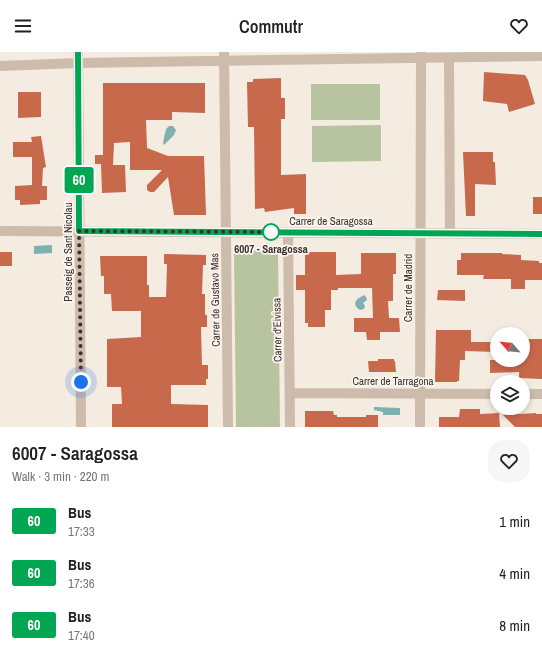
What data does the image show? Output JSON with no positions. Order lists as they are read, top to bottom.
{
  "streets": {
    "street": [
      "Carrer de Saragossa",
      "Passeig de Sant Nicolau",
      "Carrer de Madrid",
      "Carrer de Gustavo Mas",
      "Carrer d'Eivissa",
      "Carrer de Tarragona"
    ]
  },
  "crossings": [
    ["Carrer de Saragossa", "Passeig de Sant Nicolau"],
    ["Carrer de Saragossa", "Carrer de Madrid"],
    ["Carrer de Saragossa", "Carrer de Gustavo Mas"],
    ["Carrer de Saragossa", "Carrer d'Eivissa"],
    ["Carrer de Madrid", "Carrer de Tarragona"],
    ["Carrer d'Eivissa", "Carrer de Tarragona"]
  ],
  "places": ["6007 - Saragossa"],
  "lines": ["bus line 60"],
  "north": "top left",
  "page": {
    "header": "Commutr",
    "on_map": "60",
    "heading": ["6007 - Saragossa", "Walk · 3 min · 220 m"],
    "list": [
      {
        "mark": "60",
        "name": "Bus",
        "note": "17:33",
        "value": "1 min"
      },
      {
        "mark": "60",
        "name": "Bus",
        "note": "17:36",
        "value": "4 min"
      },
      {
        "mark": "60",
        "name": "Bus",
        "note": "17:40",
        "value": "8 min"
      }
    ]
  }
}
